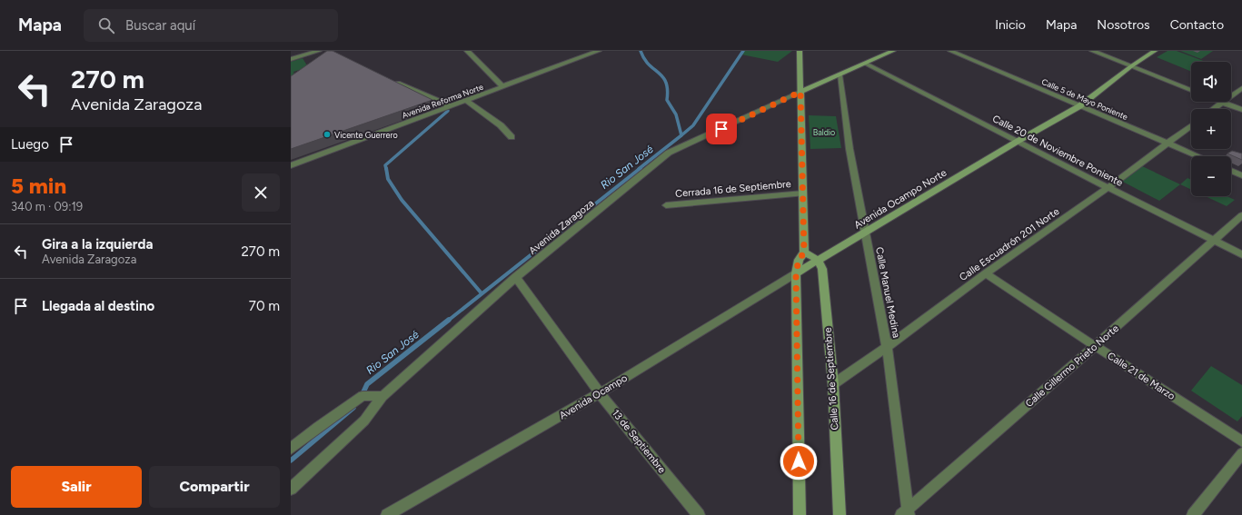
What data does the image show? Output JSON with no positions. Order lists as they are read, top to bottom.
{
  "streets": {
    "main road": ["Avenida Ocampo Norte", "Avenida Zaragoza", "Calle 16 de Septiembre"],
    "street": [
      "Calle 5 de Mayo Poniente",
      "Avenida Reforma Norte",
      "Calle 20 de Noviembre Poniente",
      "Cerrada 16 de Septiembre",
      "Calle Escuadrón 201 Norte",
      "Calle Manuel Medina",
      "Calle Gillermo Prieto Norte",
      "Calle 21 de Marzo",
      "Avenida Ocampo",
      "13 de Septiembre"
    ]
  },
  "crossings": [
    ["Calle 5 de Mayo Poniente", "Calle Escuadrón 201 Norte"],
    ["Calle 20 de Noviembre Poniente", "Avenida Ocampo Norte"],
    ["Calle 20 de Noviembre Poniente", "Avenida Zaragoza"],
    ["Calle 20 de Noviembre Poniente", "Calle Escuadrón 201 Norte"],
    ["Calle 20 de Noviembre Poniente", "Calle Gillermo Prieto Norte"],
    ["Avenida Ocampo Norte", "Calle Manuel Medina"],
    ["Avenida Ocampo Norte", "Calle 16 de Septiembre"],
    ["Avenida Ocampo Norte", "Avenida Ocampo"],
    ["Avenida Zaragoza", "Calle Manuel Medina"],
    ["Avenida Zaragoza", "13 de Septiembre"],
    ["Calle Escuadrón 201 Norte", "Calle Manuel Medina"],
    ["Calle Escuadrón 201 Norte", "Calle 21 de Marzo"],
    ["Calle Escuadrón 201 Norte", "Calle 16 de Septiembre"],
    ["Calle Manuel Medina", "Calle Gillermo Prieto Norte"],
    ["Calle Gillermo Prieto Norte", "Calle 21 de Marzo"],
    ["Avenida Ocampo", "13 de Septiembre"]
  ],
  "water": ["Rio San José"],
  "parks": ["Baldio"],
  "places": ["Vicente Guerrero"],
  "page": {
    "header": "Mapa",
    "search": "Buscar aquí",
    "nav": [
      "Inicio",
      "Mapa",
      "Nosotros",
      "Contacto"
    ],
    "turn": ["270 m", "Avenida Zaragoza"],
    "map_buttons": ["+", "−"],
    "then": "Luego",
    "heading": ["5 min", "340 m · 09:19"],
    "list": [
      {
        "name": "Gira a la izquierda",
        "note": "Avenida Zaragoza",
        "value": "270 m"
      },
      {
        "name": "Llegada al destino",
        "value": "70 m"
      }
    ],
    "buttons": ["Salir", "Compartir"]
  }
}
